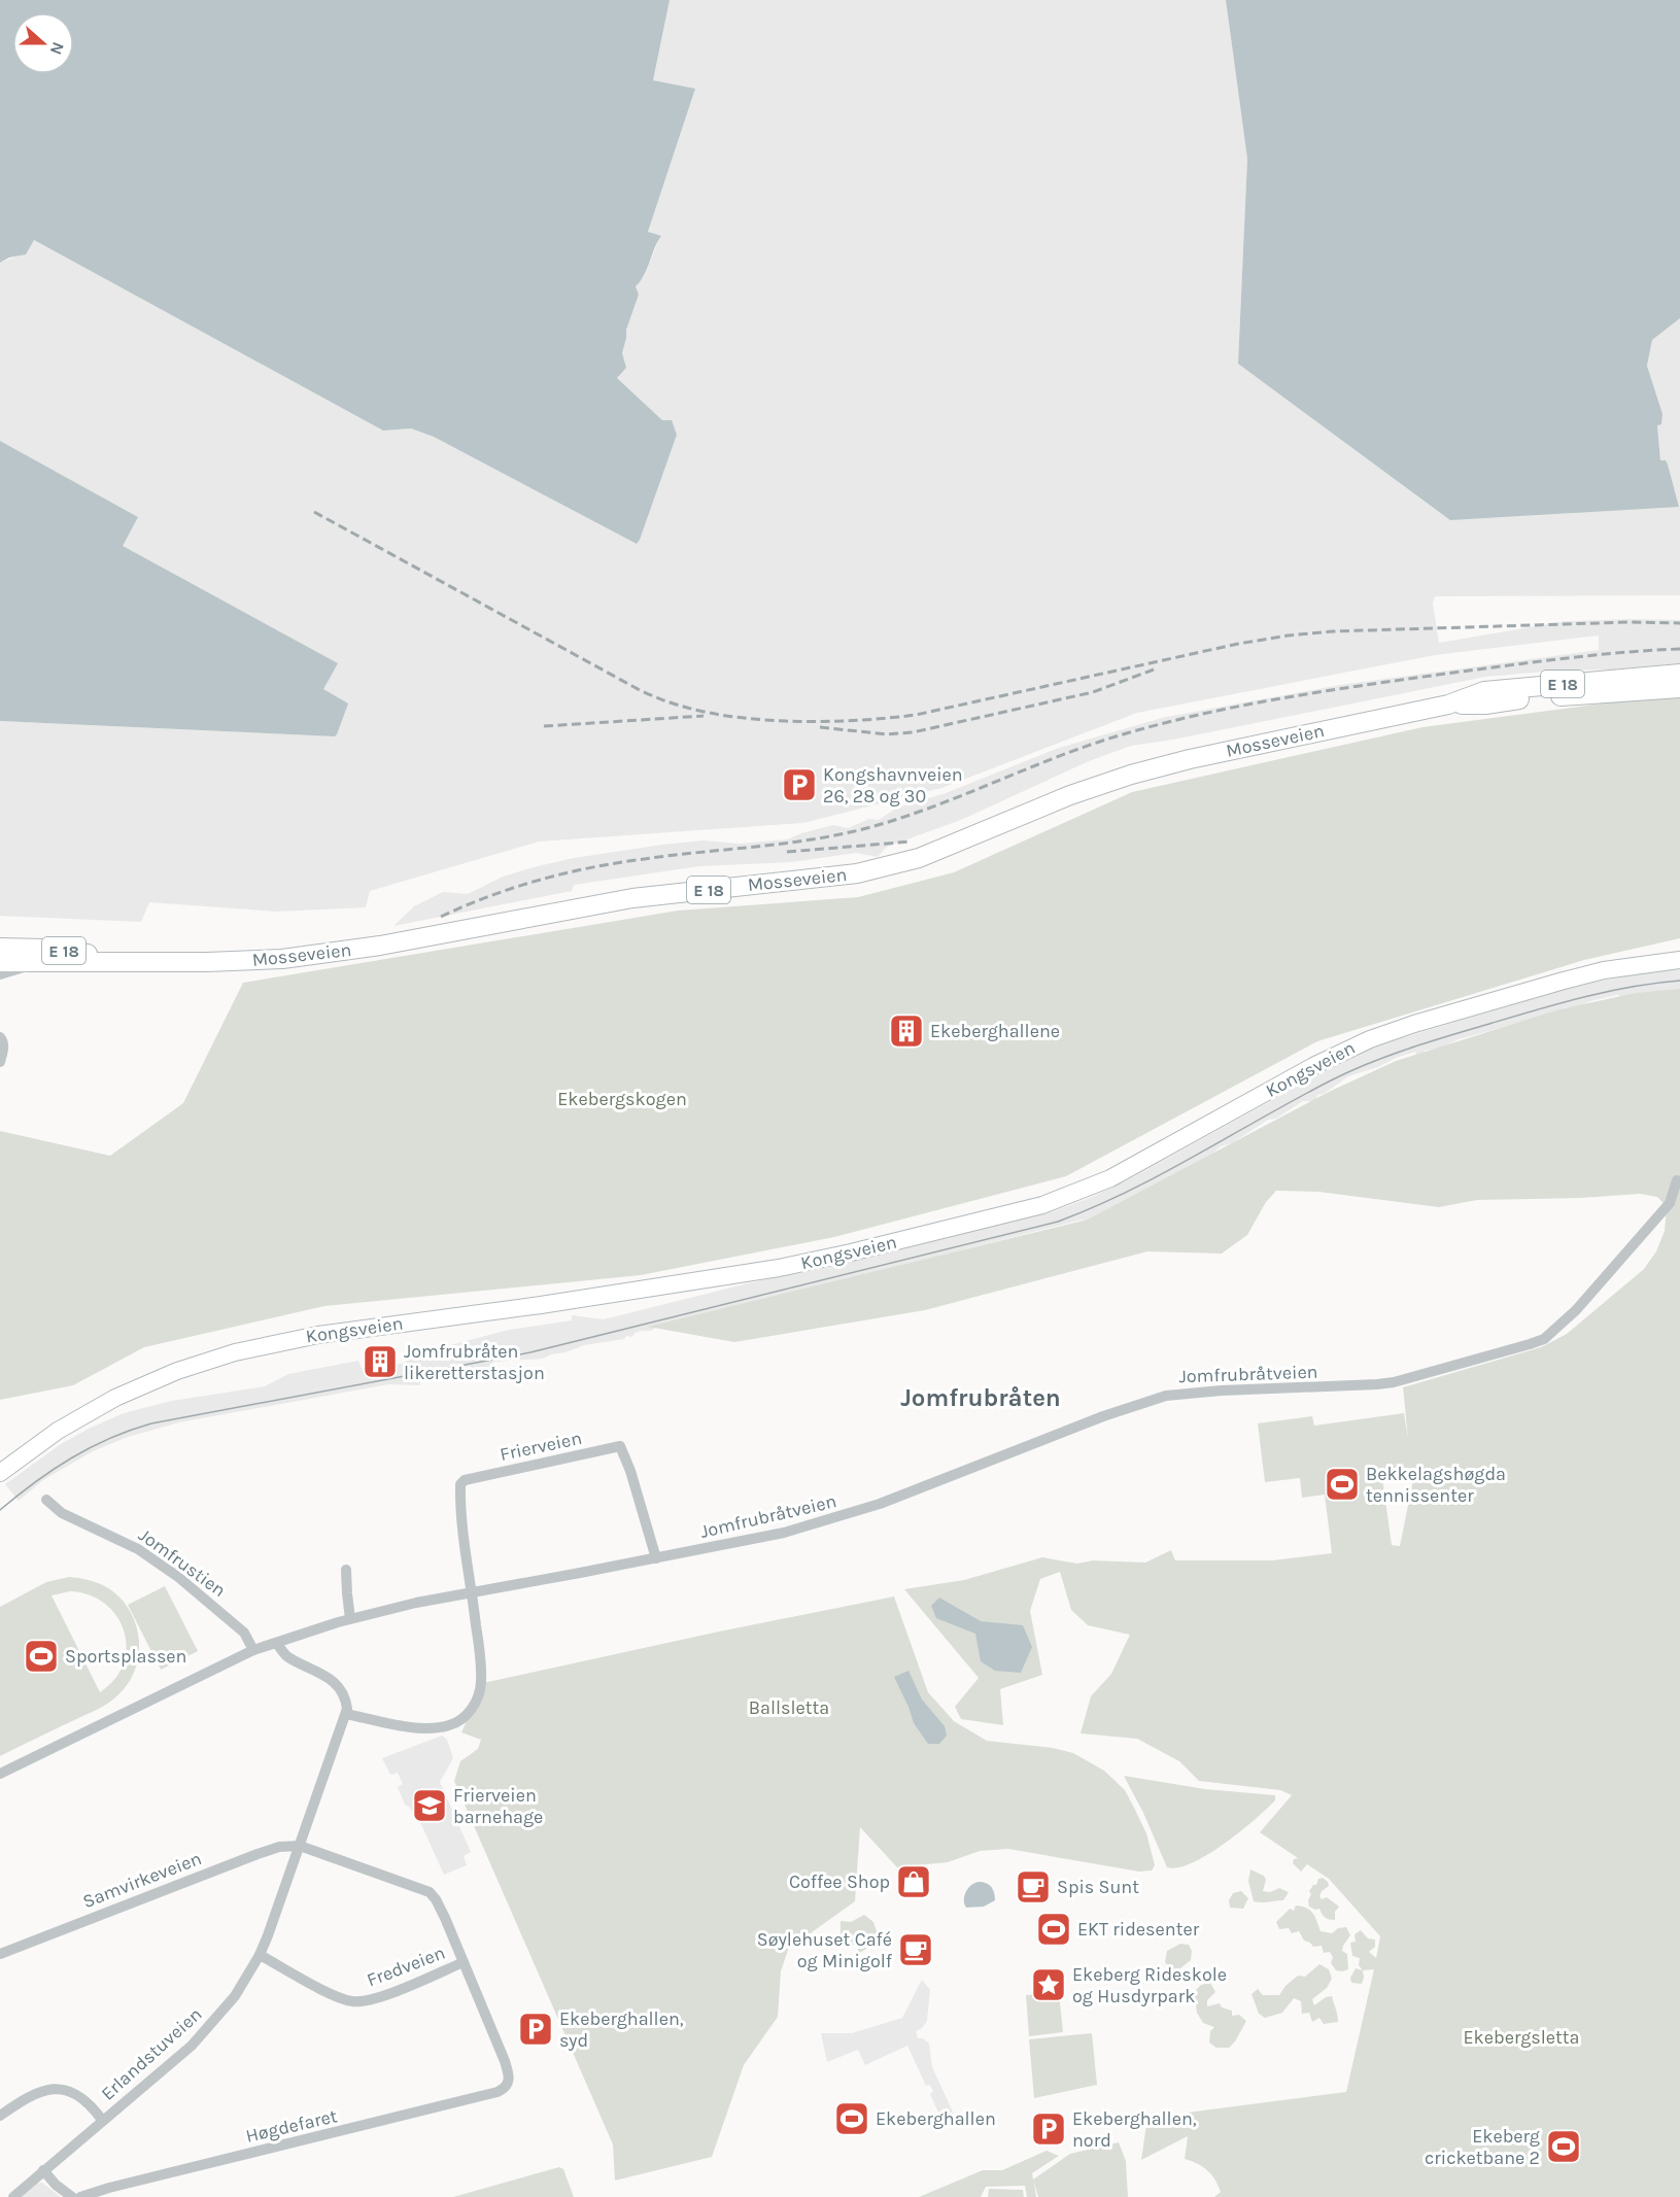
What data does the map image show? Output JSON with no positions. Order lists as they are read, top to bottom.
{
  "streets": {
    "highway": ["E 18", "Mosseveien"],
    "main road": ["Kongsveien"],
    "street": [
      "Jomfrubråtveien",
      "Frierveien",
      "Jomfrustien",
      "Samvirkeveien",
      "Fredveien",
      "Erlandstuveien",
      "Høgdefaret"
    ]
  },
  "crossings": [
    ["Jomfrubråtveien", "Frierveien"],
    ["Jomfrubråtveien", "Jomfrustien"],
    ["Samvirkeveien", "Erlandstuveien"],
    ["Fredveien", "Erlandstuveien"],
    ["Fredveien", "Høgdefaret"]
  ],
  "districts": ["Jomfrubråten"],
  "parks": ["Ekebergskogen", "Ballsletta", "Ekebergsletta"],
  "places": {
    "parking": ["Kongshavnveien 26, 28 og 30", "Ekeberghallen, syd", "Ekeberghallen, nord"],
    "building": ["Ekeberghallene", "Jomfrubråten likeretterstasjon"],
    "sports": [
      "Bekkelagshøgda tennissenter",
      "Sportsplassen",
      "EKT ridesenter",
      "Ekeberghallen",
      "Ekeberg cricketbane 2"
    ],
    "school or university": ["Frierveien barnehage"],
    "shop": ["Coffee Shop"],
    "cafe": ["Spis Sunt", "Søylehuset Café og Minigolf"],
    "place": ["Ekeberg Rideskole og Husdyrpark"]
  },
  "north": "right"
}
